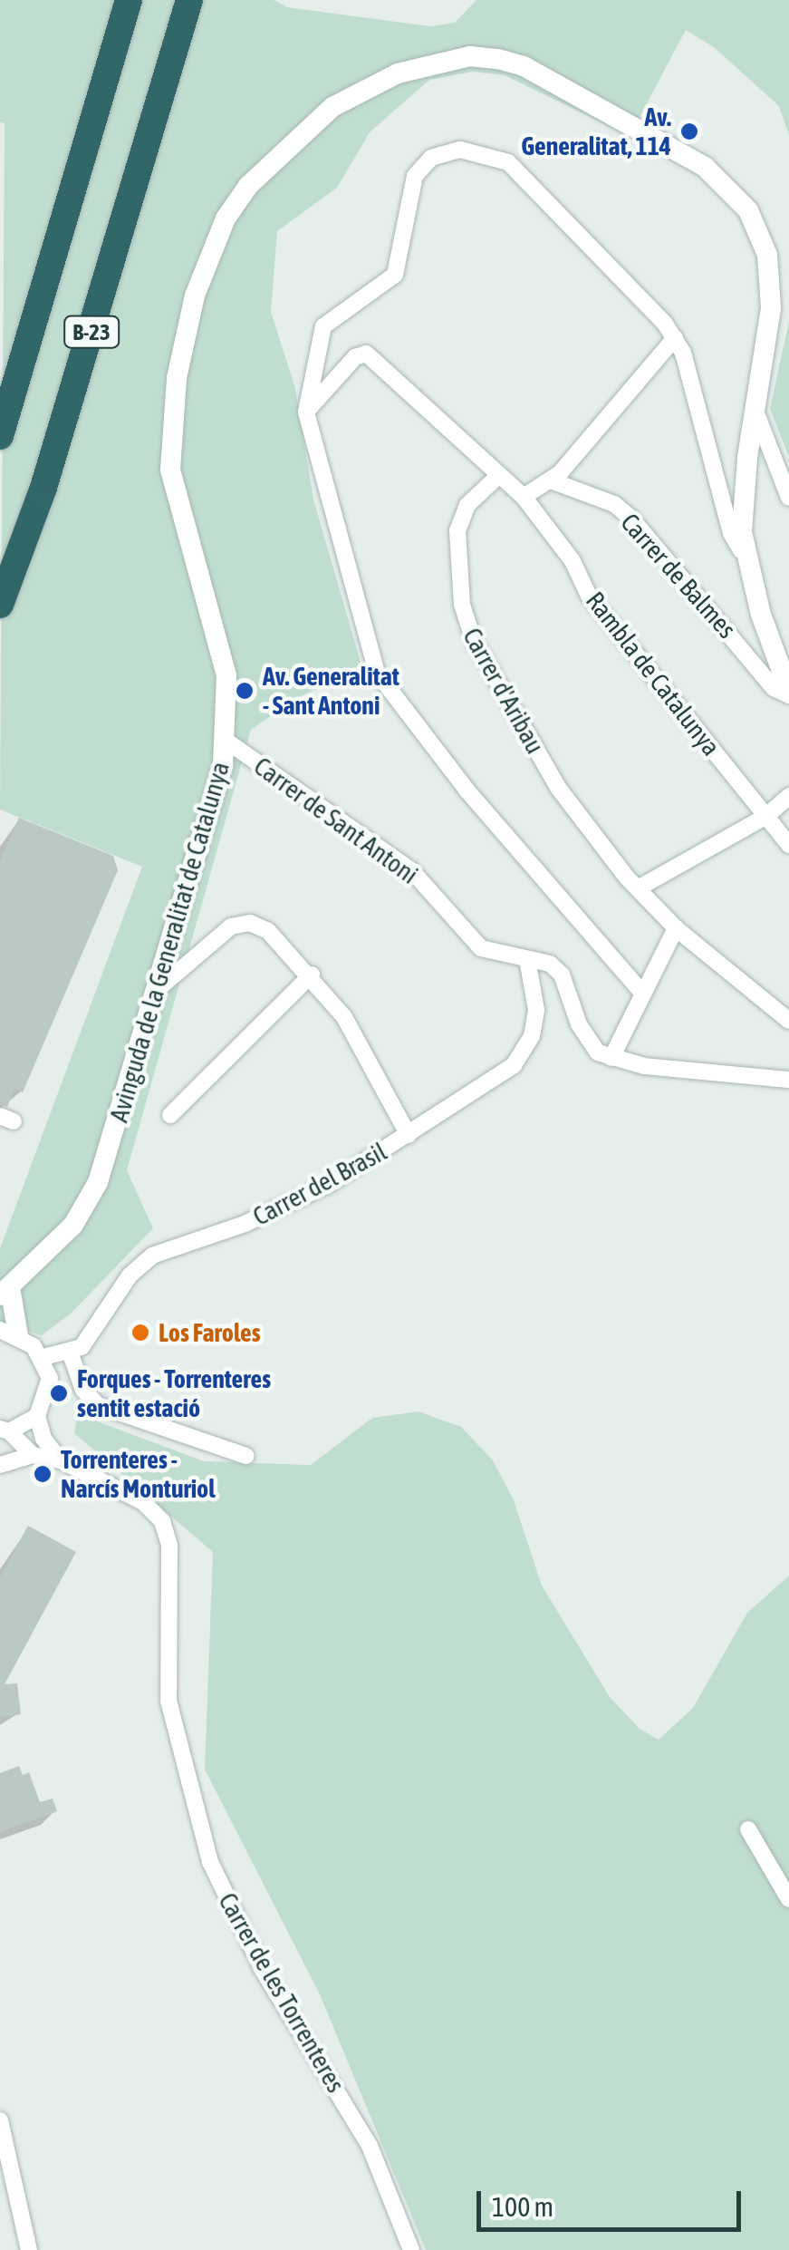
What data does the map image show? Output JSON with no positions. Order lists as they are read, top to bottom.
{
  "streets": {
    "highway": ["B-23"],
    "street": [
      "Carrer de Balmes",
      "Rambla de Catalunya",
      "Carrer d'Aribau",
      "Carrer de Sant Antoni",
      "Avinguda de la Generalitat de Catalunya",
      "Carrer del Brasil",
      "Carrer de les Torrenteres"
    ]
  },
  "crossings": [
    ["Carrer de Balmes", "Avinguda de la Generalitat de Catalunya"],
    ["Carrer de Sant Antoni", "Avinguda de la Generalitat de Catalunya"],
    ["Carrer de Sant Antoni", "Carrer del Brasil"]
  ],
  "places": [
    "Av. Generalitat, 114",
    "Av. Generalitat - Sant Antoni",
    "Los Faroles",
    "Forques - Torrenteres sentit estació",
    "Torrenteres - Narcís Monturiol"
  ],
  "scale_bar": "100 m"
}
